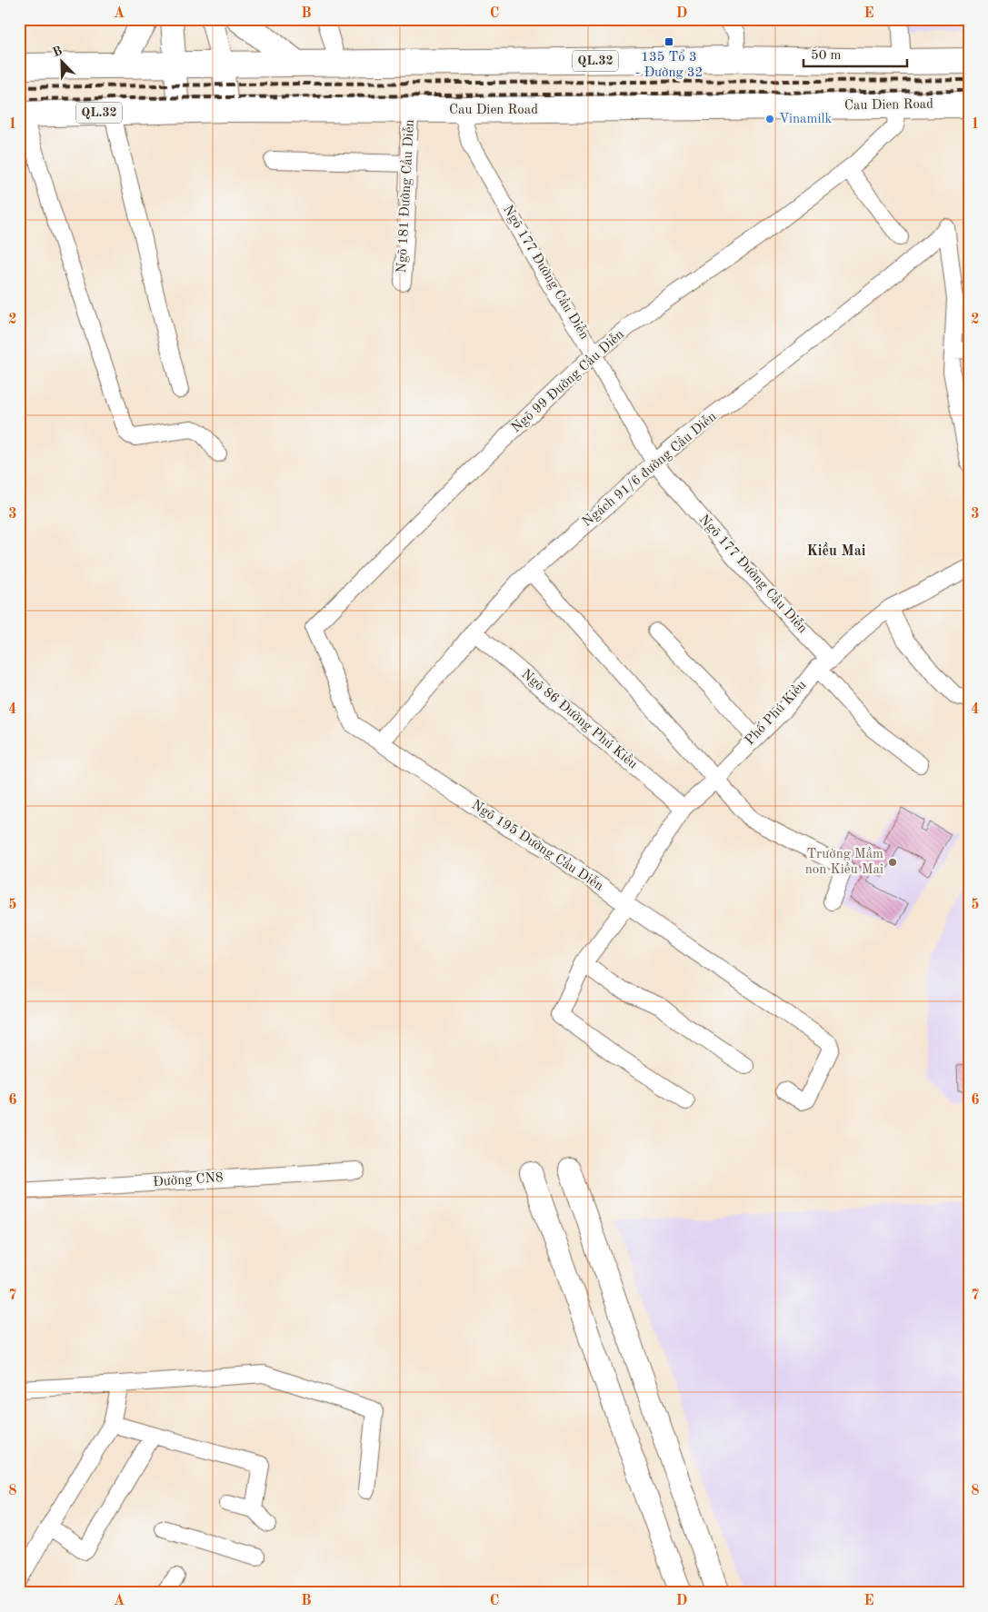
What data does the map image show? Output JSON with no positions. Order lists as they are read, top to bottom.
{
  "streets": {
    "highway": ["QL.32", "Cau Dien Road"],
    "street": [
      "Ngõ 181 Đường Cầu Diễn",
      "Ngõ 177 Đường Cầu Diễn",
      "Ngõ 99 Đường Cầu Diễn",
      "Ngách 91/6 đường Cầu Diễn",
      "Phố Phú Kiều",
      "Ngõ 86 Đường Phú Kiều",
      "Ngõ 195 Đường Cầu Diễn",
      "Đường CN8"
    ]
  },
  "crossings": [
    ["Cau Dien Road", "Ngõ 181 Đường Cầu Diễn"],
    ["Cau Dien Road", "Ngõ 177 Đường Cầu Diễn"],
    ["Cau Dien Road", "Ngõ 99 Đường Cầu Diễn"],
    ["Ngõ 177 Đường Cầu Diễn", "Ngõ 99 Đường Cầu Diễn"],
    ["Ngõ 177 Đường Cầu Diễn", "Ngách 91/6 đường Cầu Diễn"],
    ["Ngõ 177 Đường Cầu Diễn", "Phố Phú Kiều"],
    ["Ngõ 99 Đường Cầu Diễn", "Ngõ 195 Đường Cầu Diễn"],
    ["Ngách 91/6 đường Cầu Diễn", "Ngõ 86 Đường Phú Kiều"],
    ["Ngách 91/6 đường Cầu Diễn", "Ngõ 195 Đường Cầu Diễn"],
    ["Phố Phú Kiều", "Ngõ 86 Đường Phú Kiều"],
    ["Phố Phú Kiều", "Ngõ 195 Đường Cầu Diễn"]
  ],
  "districts": ["Kiều Mai"],
  "places": {
    "transit": ["135 Tổ 3 - Đường 32"],
    "other": ["Vinamilk", "Trường Mầm non Kiều Mai"]
  },
  "scale_bar": "50 m",
  "north": "top left",
  "grid": {
    "columns": [
      "A",
      "B",
      "C",
      "D",
      "E"
    ],
    "rows": [
      "1",
      "2",
      "3",
      "4",
      "5",
      "6",
      "7",
      "8"
    ]
  }
}
